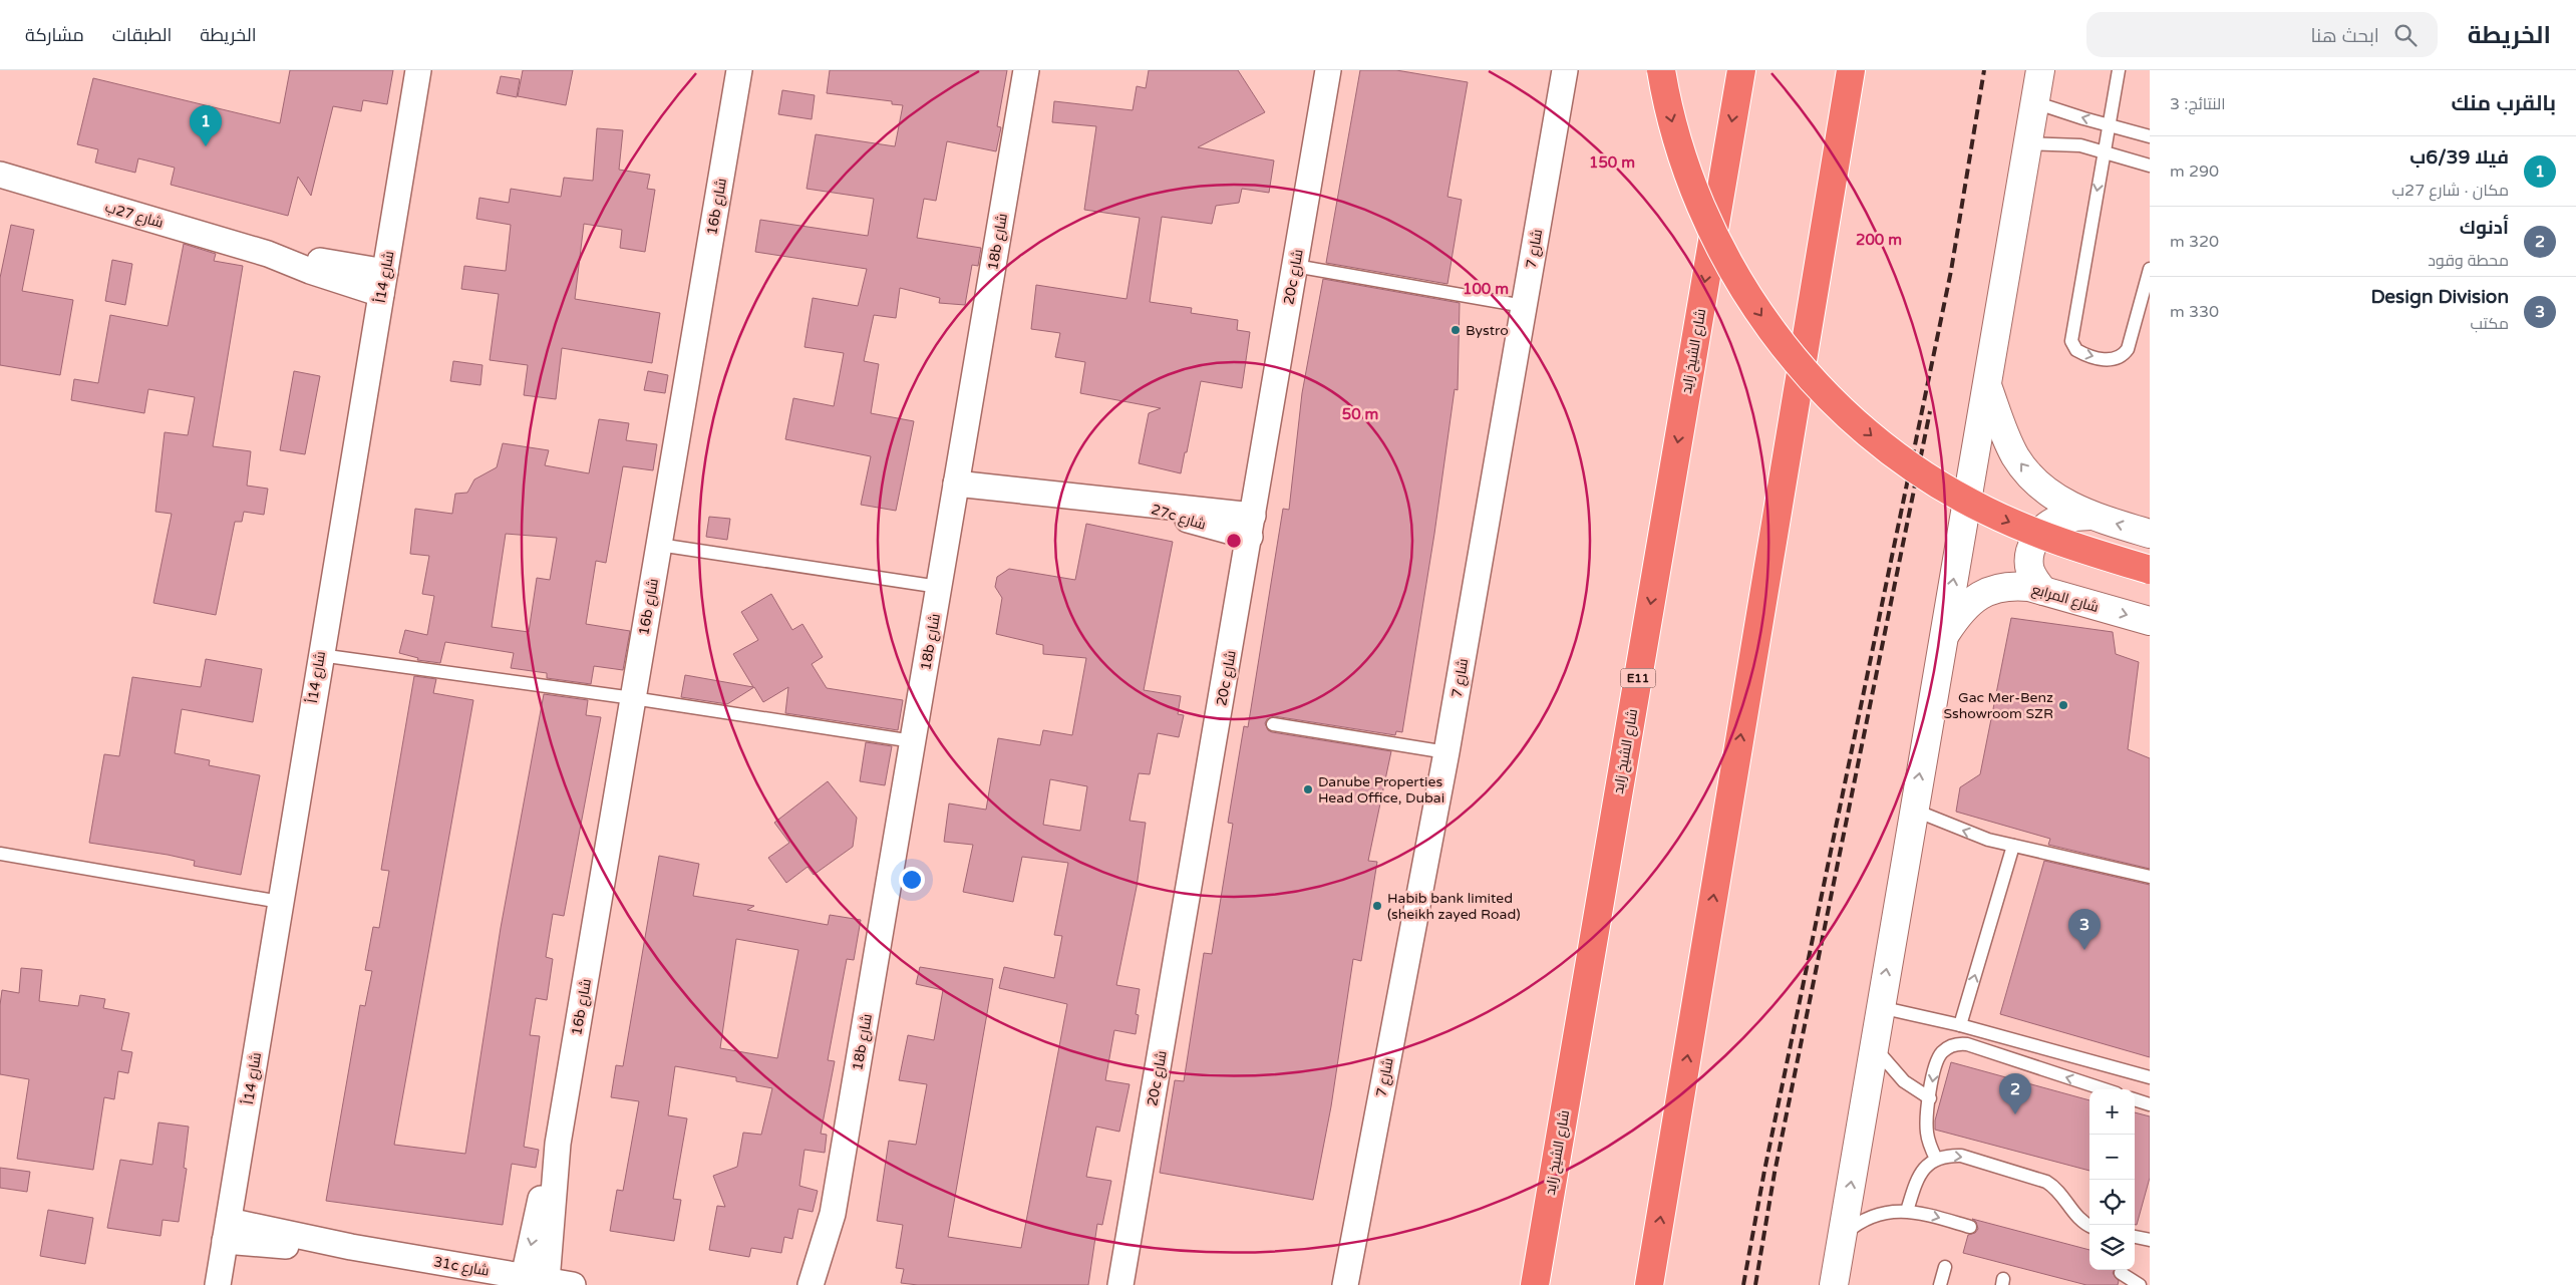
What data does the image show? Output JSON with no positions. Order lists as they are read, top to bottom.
{
  "streets": {
    "highway": ["شارع الشيخ زايد", "E11"],
    "street": [
      "16b شارع",
      "شارع 27ب",
      "18b شارع",
      "شارع 7",
      "شارع 14أ",
      "20c شارع",
      "27c شارع",
      "شارع المرابع",
      "31c شارع"
    ]
  },
  "crossings": [
    ["16b شارع", "31c شارع"],
    ["شارع 27ب", "شارع 14أ"],
    ["18b شارع", "27c شارع"],
    ["شارع 14أ", "31c شارع"],
    ["20c شارع", "27c شارع"]
  ],
  "places": [
    "Bystro",
    "Gac Mer-Benz Sshowroom SZR",
    "Danube Properties Head Office, Dubai",
    "Habib bank limited (sheikh zayed Road)"
  ],
  "page": {
    "header": "الخريطة",
    "search": "ابحث هنا",
    "nav": ["الخريطة", "الطبقات", "مشاركة"],
    "heading": ["بالقرب منك", "النتائج: 3"],
    "pins": ["1", "3", "2"],
    "list": [
      {
        "mark": "1",
        "name": "فيلا 6/39ب",
        "note": "مكان · شارع 27ب",
        "value": "290 m"
      },
      {
        "mark": "2",
        "name": "أدنوك",
        "note": "محطة وقود",
        "value": "320 m"
      },
      {
        "mark": "3",
        "name": "Design Division",
        "note": "مكتب",
        "value": "330 m"
      }
    ],
    "map_buttons": ["+", "−"]
  },
  "rings": [
    "150 m",
    "200 m",
    "100 m",
    "50 m"
  ]
}
